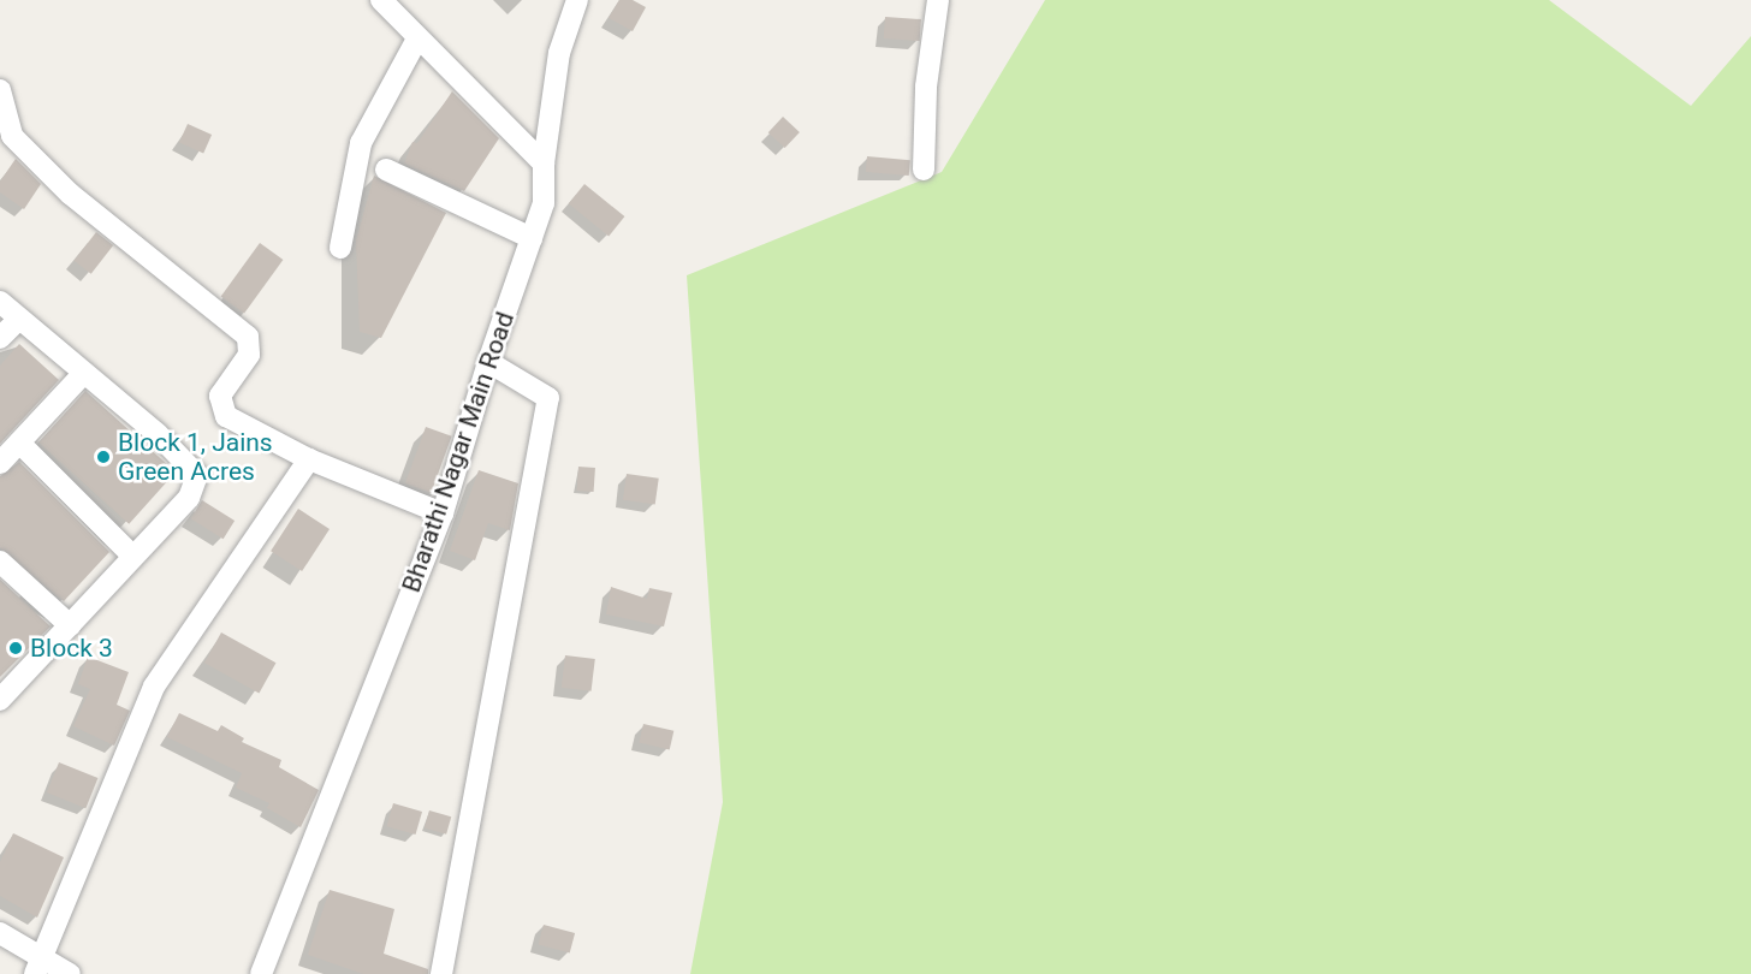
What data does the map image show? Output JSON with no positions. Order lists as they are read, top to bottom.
{
  "streets": {
    "street": ["Bharathi Nagar Main Road"]
  },
  "places": ["Block 1, Jains Green Acres", "Block 3"]
}
